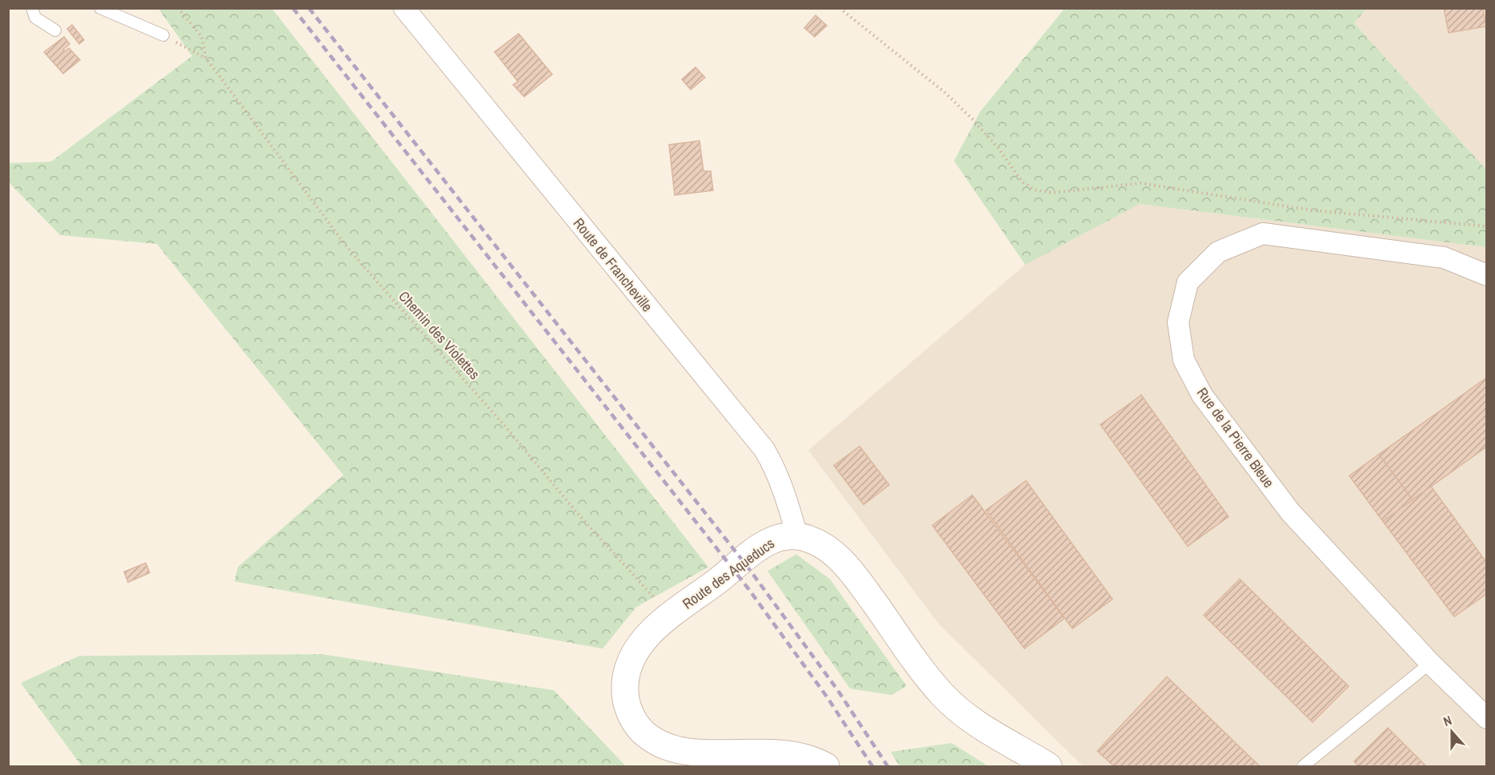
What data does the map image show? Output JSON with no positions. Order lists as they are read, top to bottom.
{
  "streets": {
    "main road": ["Route des Aqueducs"],
    "street": ["Route de Francheville", "Rue de la Pierre Bleue"],
    "path": ["Chemin des Violettes"]
  },
  "crossings": [
    ["Route de Francheville", "Route des Aqueducs"],
    ["Chemin des Violettes", "Route des Aqueducs"]
  ],
  "north": "top"
}
